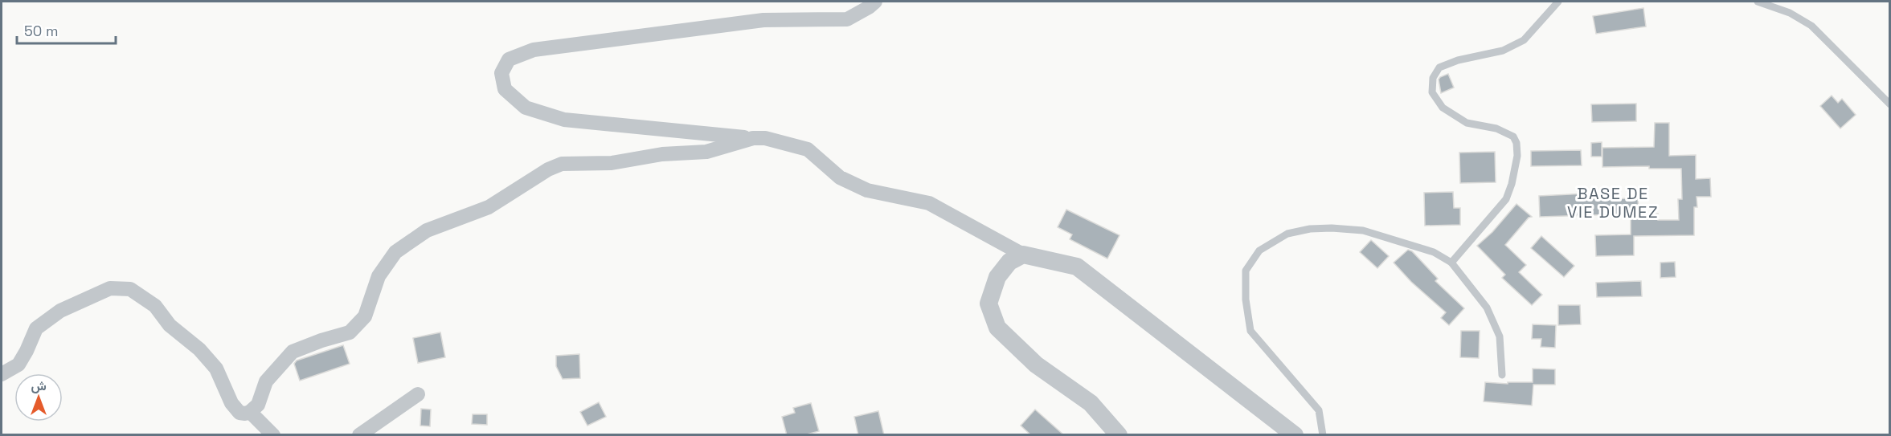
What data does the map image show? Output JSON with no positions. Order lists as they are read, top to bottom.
{
  "districts": ["BASE DE VIE DUMEZ"],
  "scale_bar": "50 m",
  "north": "top"
}
